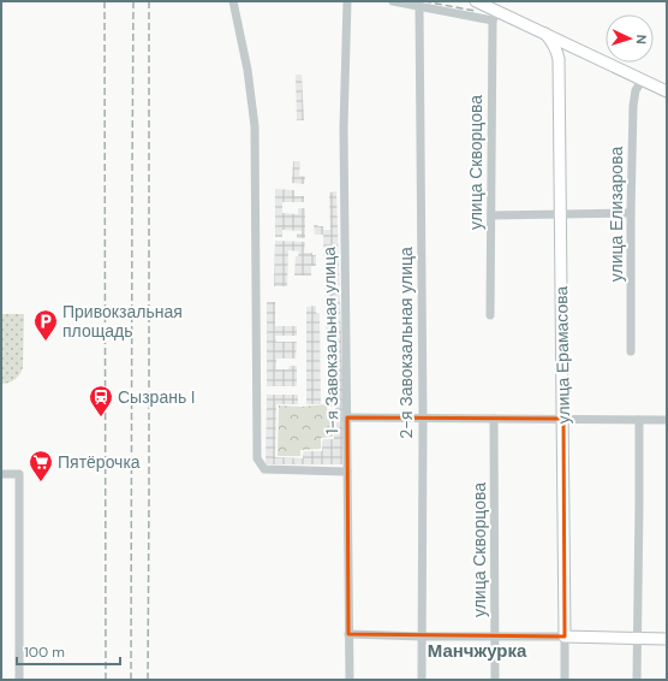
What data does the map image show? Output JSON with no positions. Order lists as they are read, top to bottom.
{
  "streets": {
    "main road": ["улица Ерамасова"],
    "street": [
      "улица Скворцова",
      "улица Елизарова",
      "1-я Завокзальная улица",
      "2-я Завокзальная улица"
    ]
  },
  "districts": ["Манчжурка"],
  "places": {
    "parking": ["Привокзальная площадь"],
    "station": ["Сызрань I"],
    "supermarket": ["Пятёрочка"]
  },
  "scale_bar": "100 m",
  "north": "right"
}
